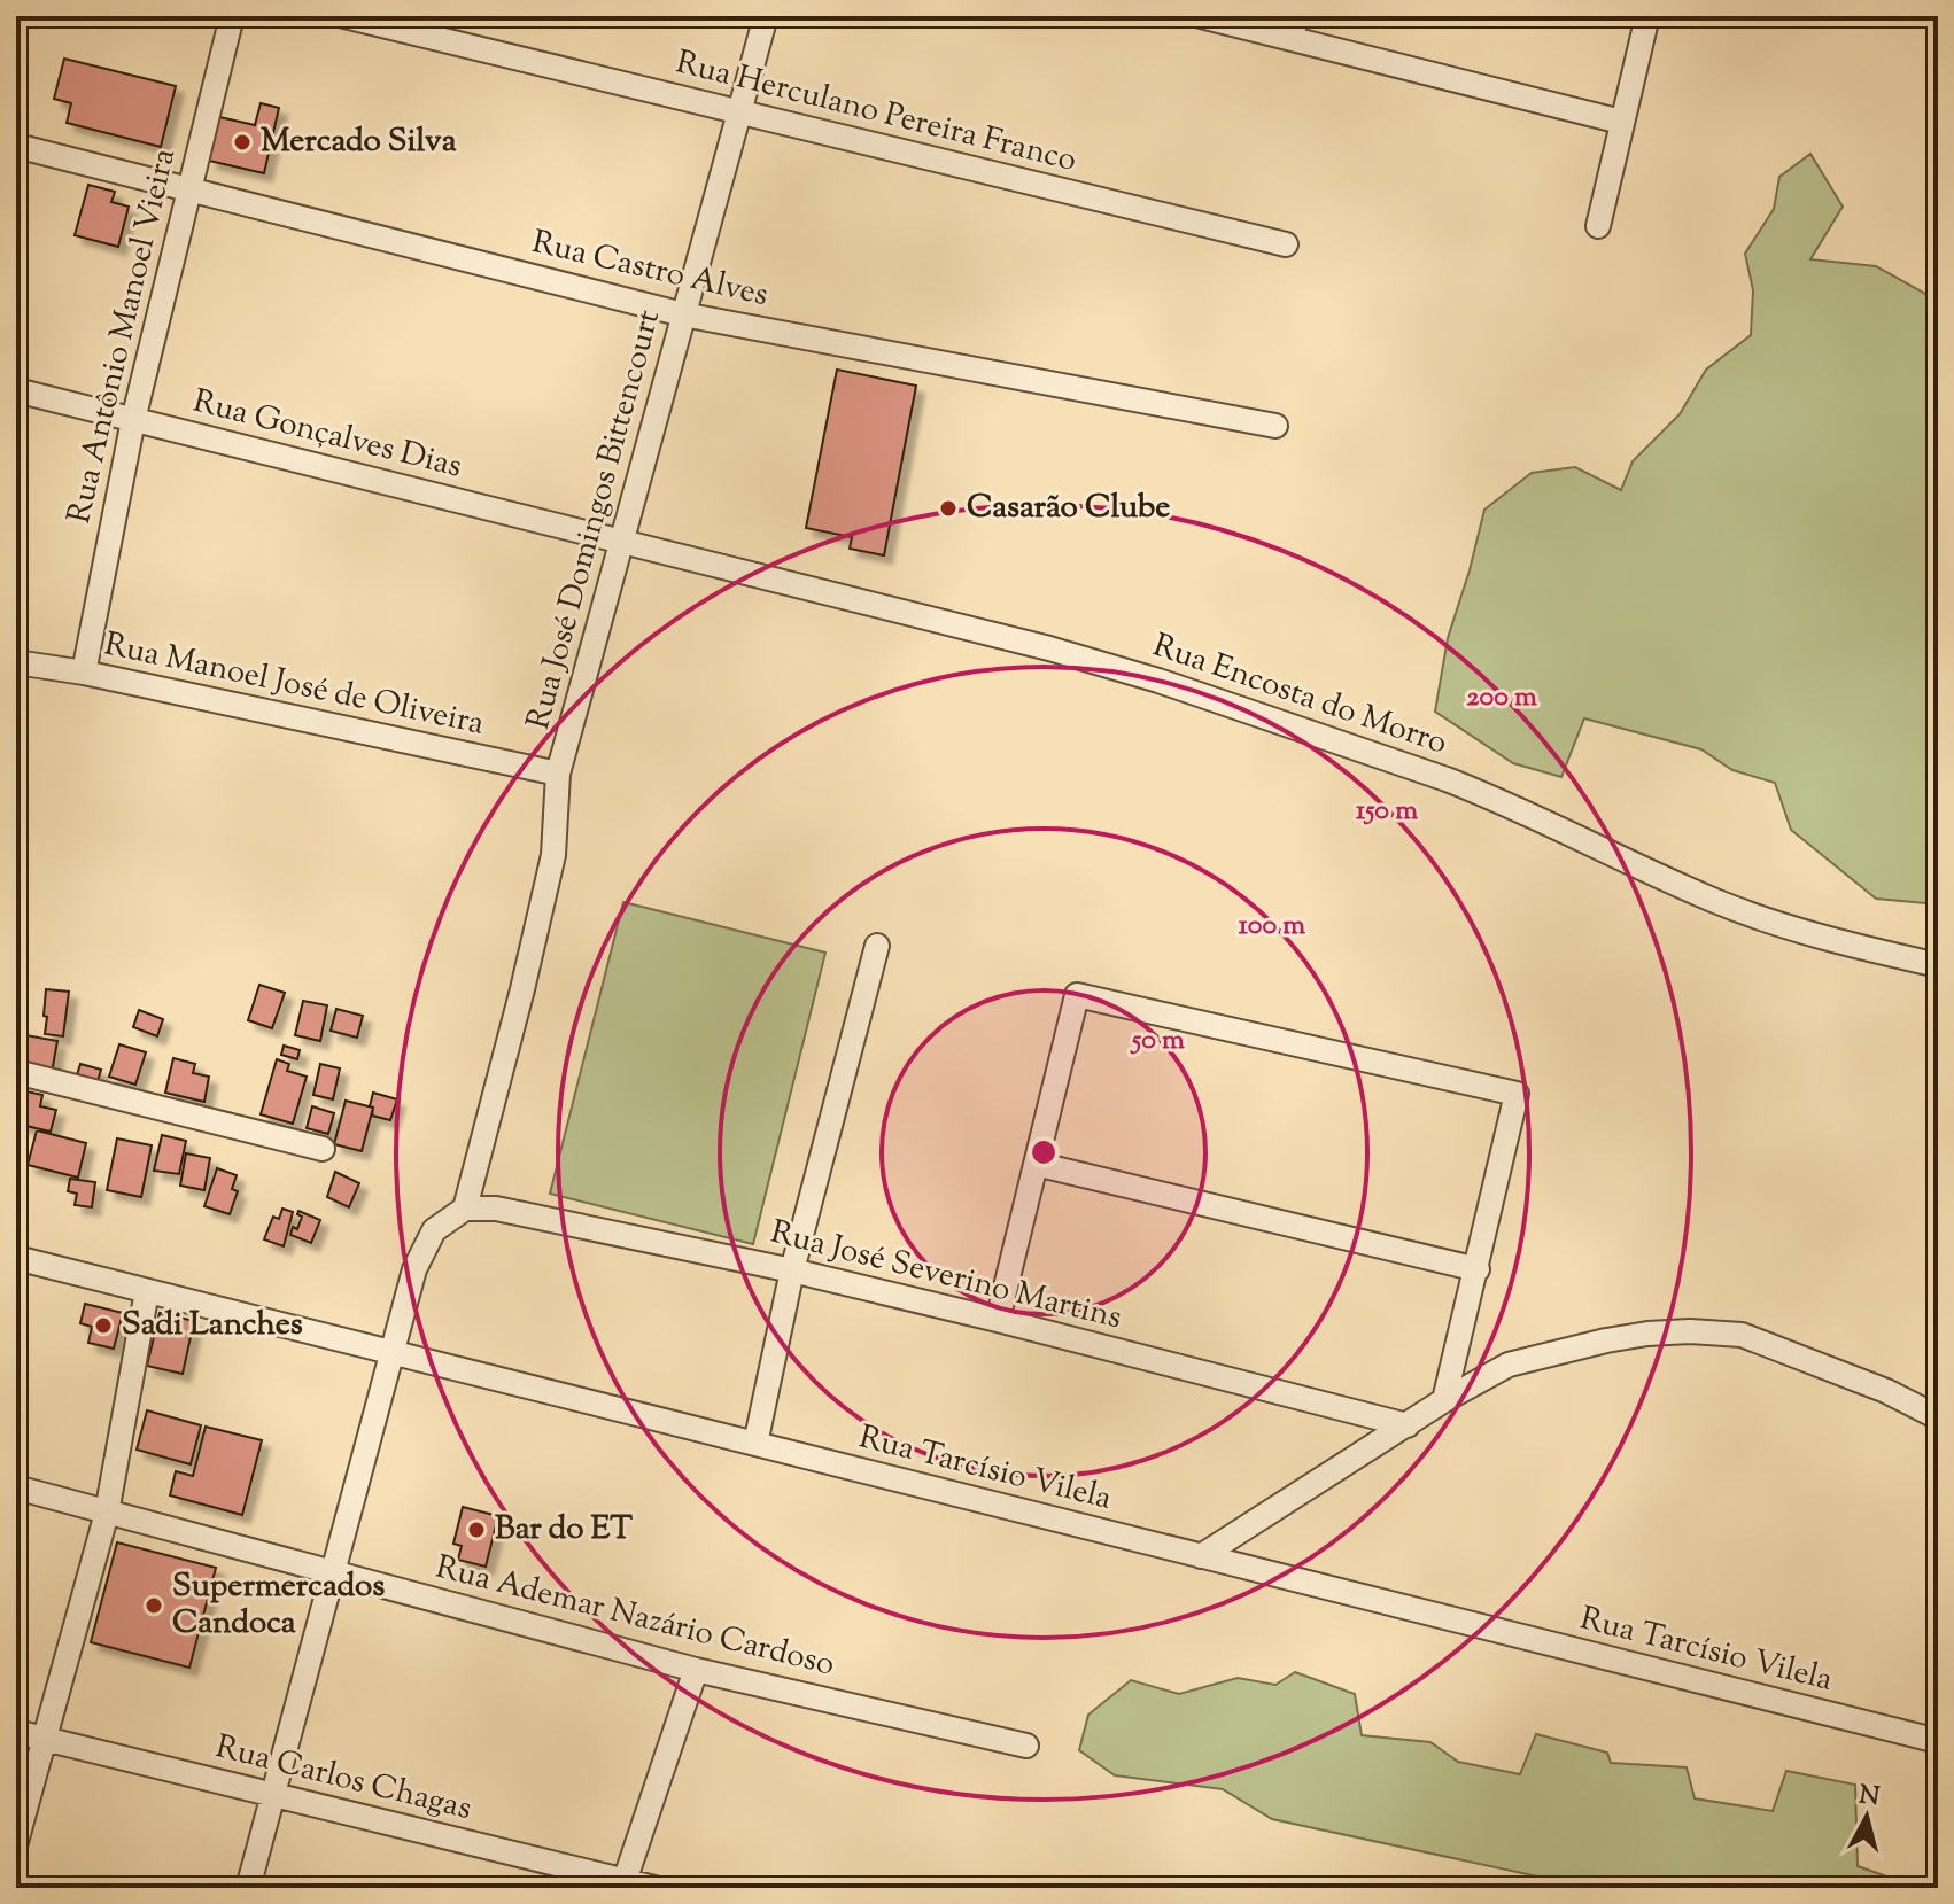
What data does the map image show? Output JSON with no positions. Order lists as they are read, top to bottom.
{
  "streets": {
    "street": [
      "Rua Herculano Pereira Franco",
      "Rua Castro Alves",
      "Rua Antônio Manoel Vieira",
      "Rua Gonçalves Dias",
      "Rua José Domingos Bittencourt",
      "Rua Manoel José de Oliveira",
      "Rua Encosta do Morro",
      "Rua José Severino Martins",
      "Rua Tarcísio Vilela",
      "Rua Ademar Nazário Cardoso",
      "Rua Carlos Chagas"
    ]
  },
  "crossings": [
    ["Rua Herculano Pereira Franco", "Rua José Domingos Bittencourt"],
    ["Rua Castro Alves", "Rua Antônio Manoel Vieira"],
    ["Rua Castro Alves", "Rua José Domingos Bittencourt"],
    ["Rua Antônio Manoel Vieira", "Rua Gonçalves Dias"],
    ["Rua Antônio Manoel Vieira", "Rua Manoel José de Oliveira"],
    ["Rua Gonçalves Dias", "Rua José Domingos Bittencourt"],
    ["Rua Gonçalves Dias", "Rua Encosta do Morro"],
    ["Rua José Domingos Bittencourt", "Rua Manoel José de Oliveira"],
    ["Rua José Domingos Bittencourt", "Rua Encosta do Morro"],
    ["Rua José Domingos Bittencourt", "Rua José Severino Martins"]
  ],
  "places": [
    "Mercado Silva",
    "Casarão Clube",
    "Sadi Lanches",
    "Bar do ET",
    "Supermercados Candoca"
  ],
  "north": "top",
  "rings": [
    "200 m",
    "150 m",
    "100 m",
    "50 m"
  ]
}
